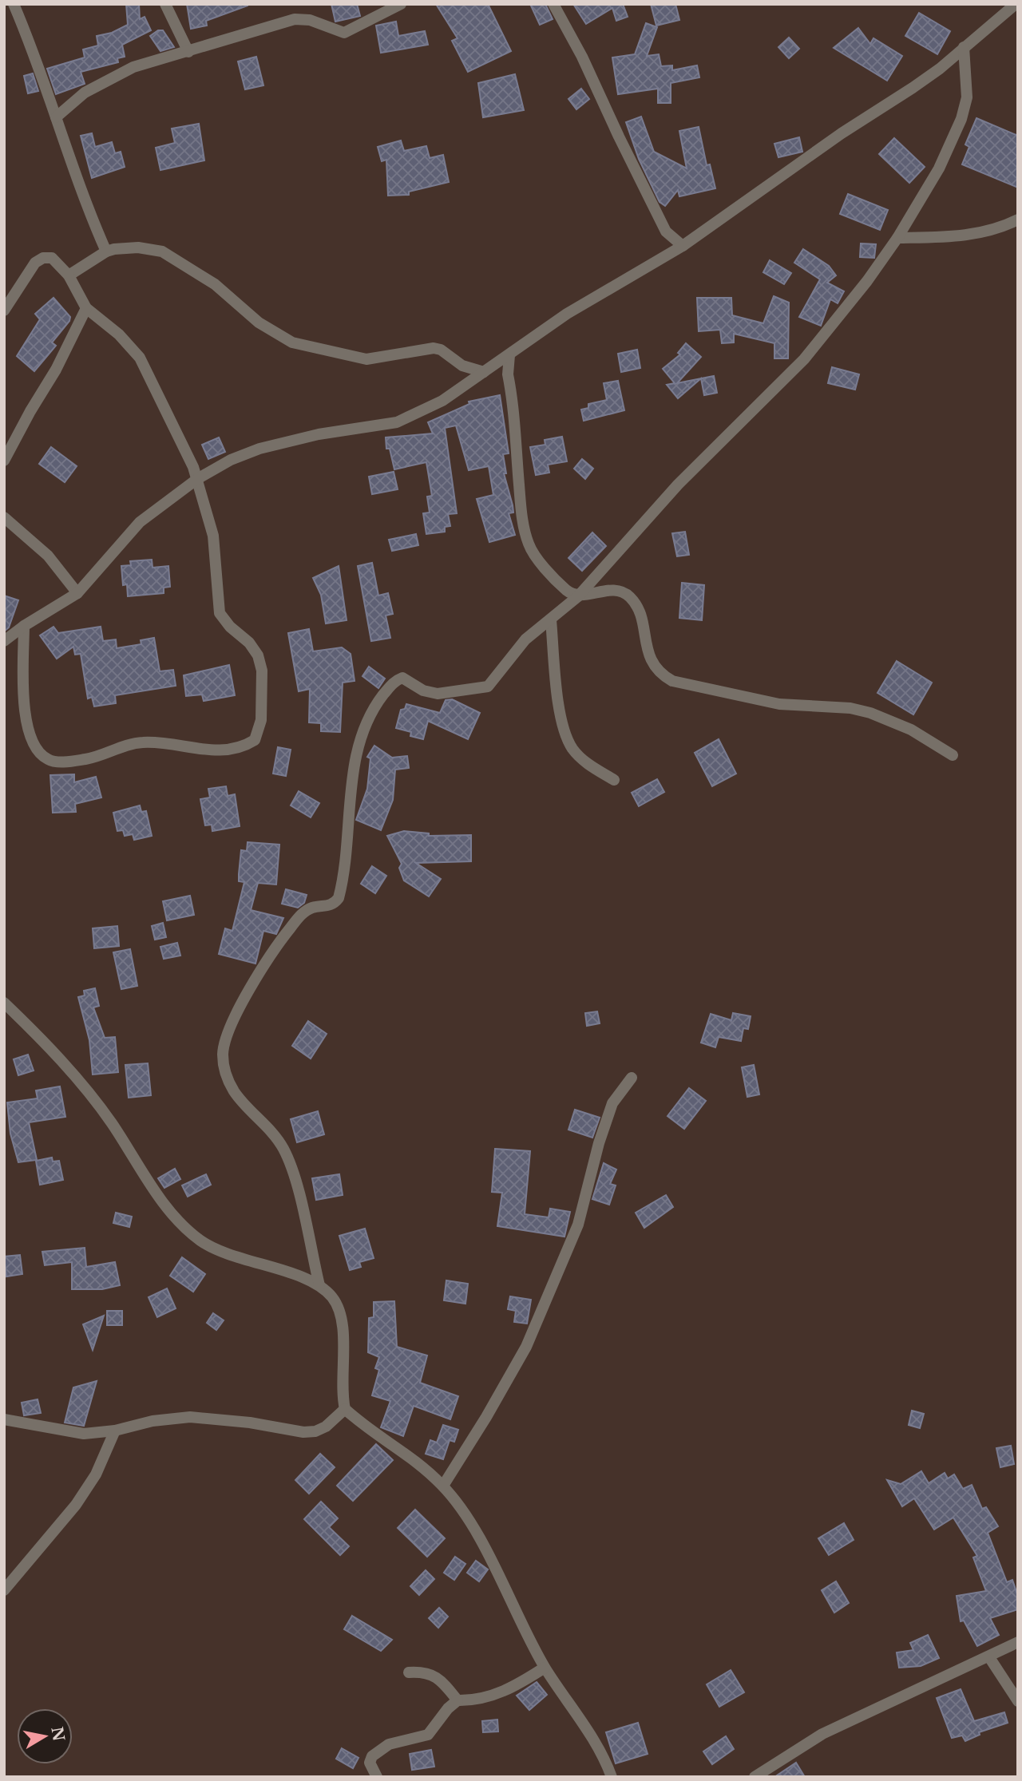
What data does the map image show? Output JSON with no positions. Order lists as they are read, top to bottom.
{
  "north": "right"
}
